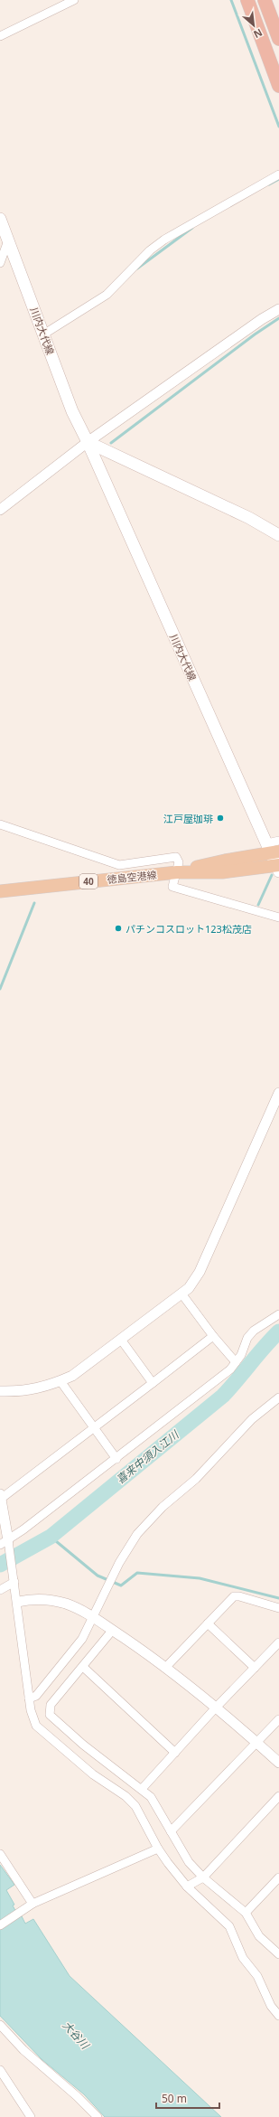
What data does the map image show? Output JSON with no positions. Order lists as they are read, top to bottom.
{
  "streets": {
    "main road": ["川内大代線", "徳島空港線", "40"]
  },
  "crossings": [
    ["川内大代線", "徳島空港線"]
  ],
  "water": ["喜来中須入江川", "大谷川"],
  "places": ["江戸屋珈琲", "パチンコスロット123松茂店"],
  "scale_bar": "50 m",
  "north": "bottom right"
}
